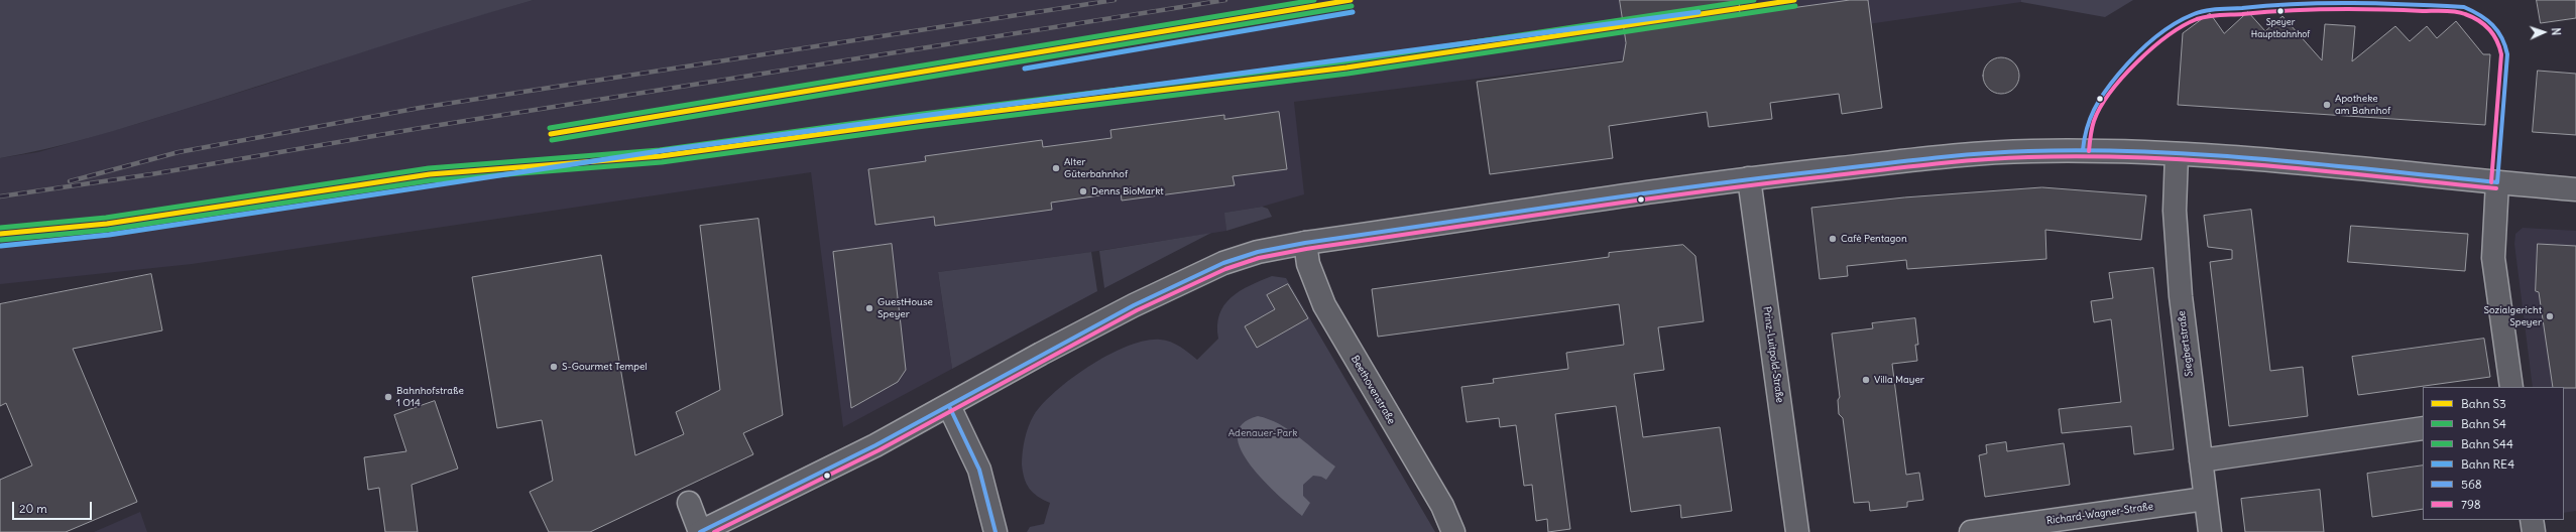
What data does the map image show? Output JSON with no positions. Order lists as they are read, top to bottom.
{
  "streets": {
    "main road": [
      "Siegbertstraße",
      "Prinz-Luitpold-Straße",
      "Beethovenstraße",
      "Richard-Wagner-Straße"
    ]
  },
  "crossings": [
    ["Siegbertstraße", "Richard-Wagner-Straße"]
  ],
  "parks": ["Adenauer-Park"],
  "places": [
    "Speyer Hauptbahnhof",
    "Apotheke am Bahnhof",
    "Alter Güterbahnhof",
    "Denns BioMarkt",
    "Cafè Pentagon",
    "GuestHouse Speyer",
    "Sozialgericht Speyer",
    "S-Gourmet Tempel",
    "Villa Mayer",
    "Bahnhofstraße 1 O14"
  ],
  "lines": [
    "rail line S3",
    "rail line S44",
    "transit line 568",
    "rail line S4",
    "transit line 798",
    "rail line RE4"
  ],
  "legend": [
    "Bahn S3",
    "Bahn S4",
    "Bahn S44",
    "Bahn RE4",
    "568",
    "798"
  ],
  "scale_bar": "20 m",
  "north": "right"
}
